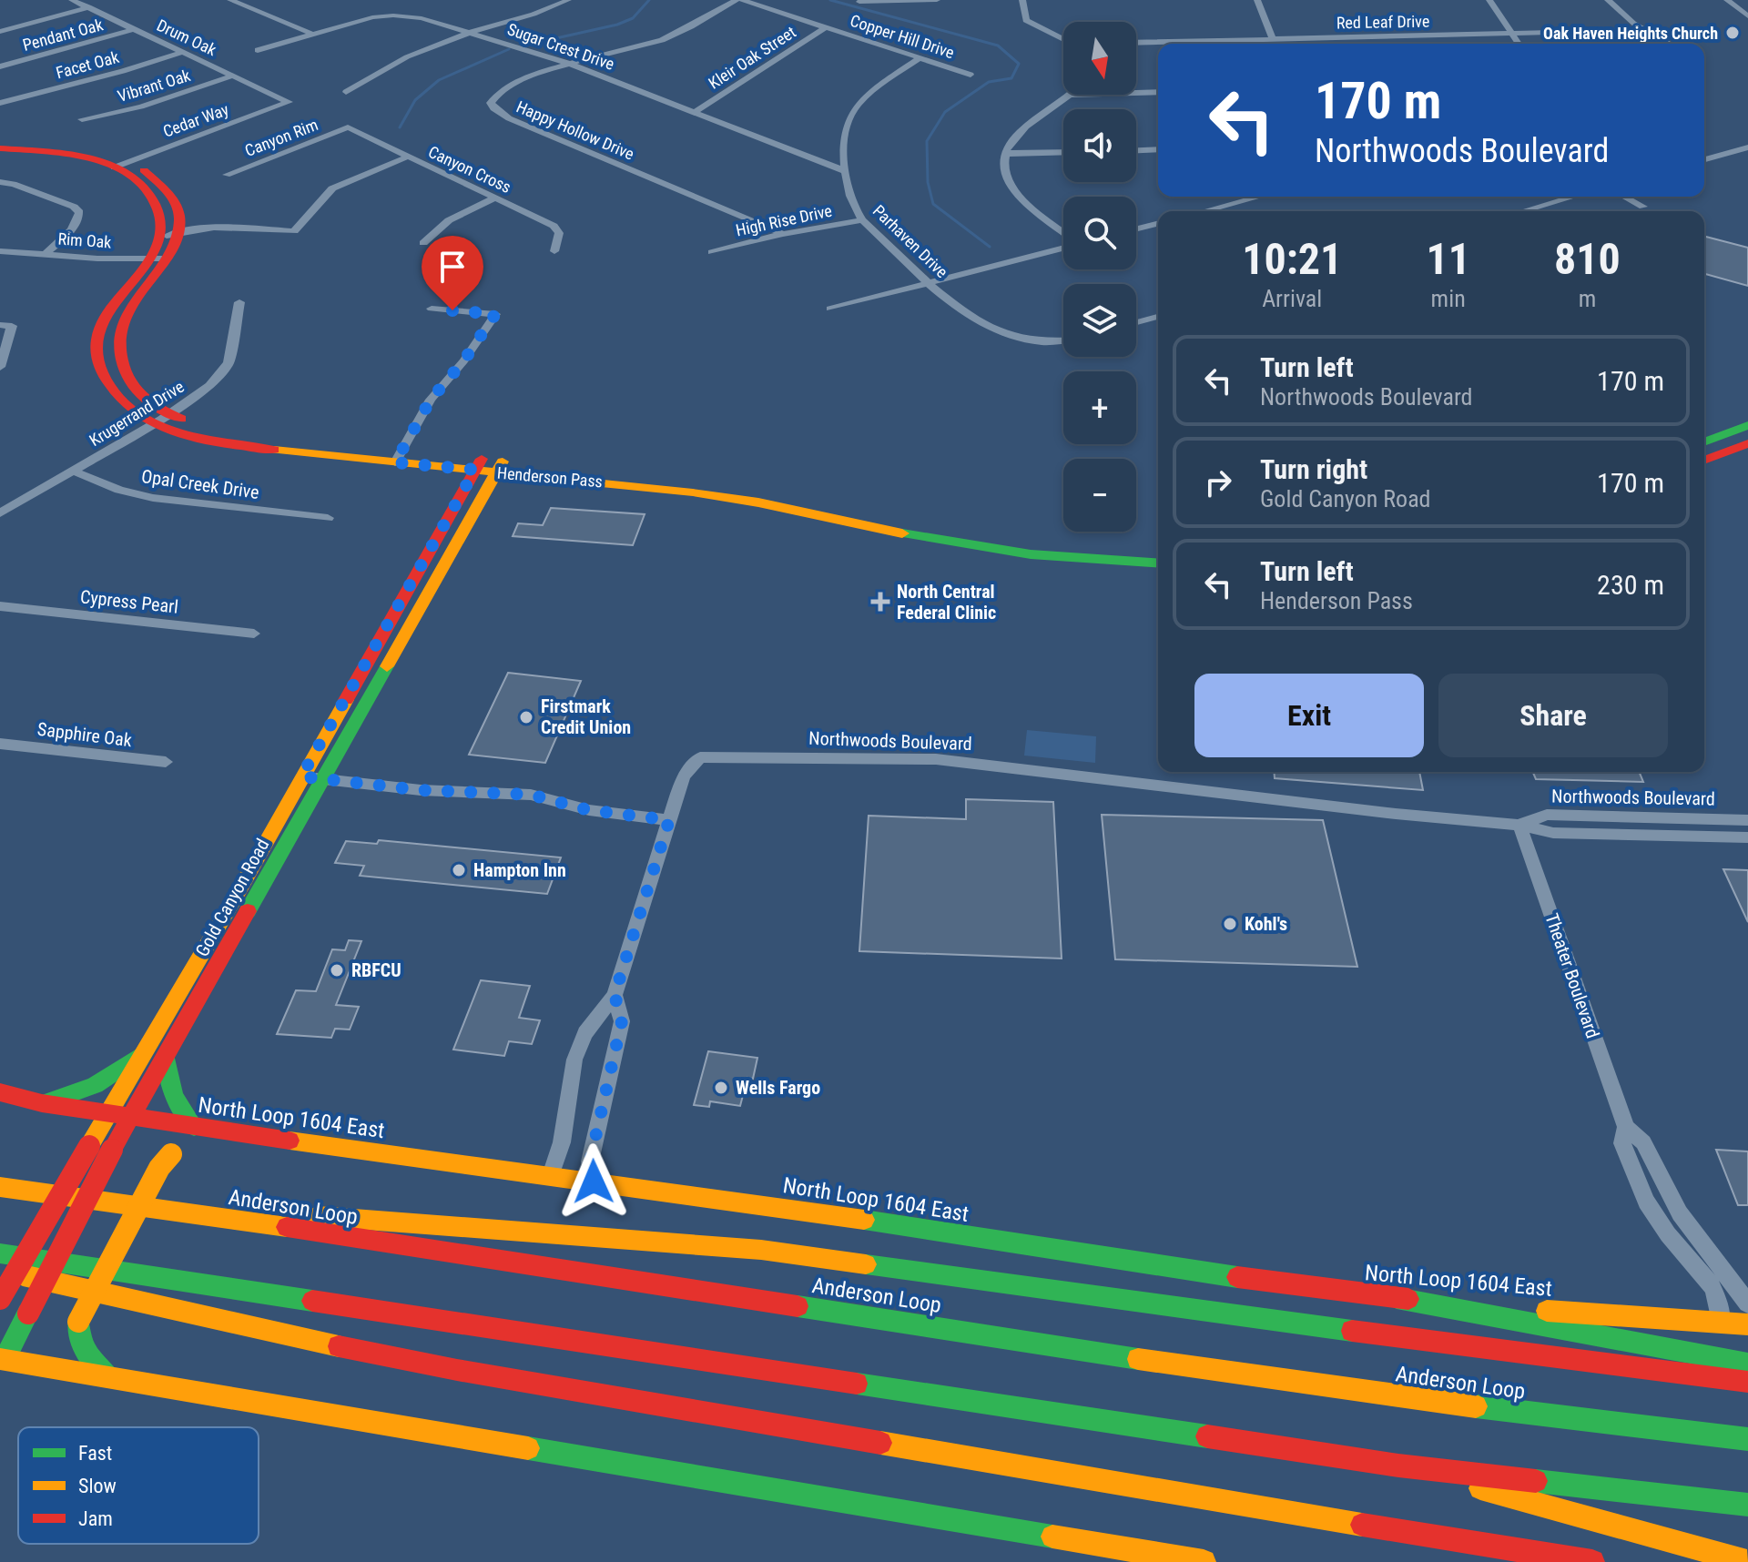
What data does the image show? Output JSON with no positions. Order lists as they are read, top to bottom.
{
  "streets": {
    "main road": [
      "Henderson Pass",
      "Gold Canyon Road",
      "North Loop 1604 East",
      "Anderson Loop"
    ],
    "street": [
      "Red Leaf Drive",
      "Pendant Oak",
      "Copper Hill Drive",
      "Drum Oak",
      "Sugar Crest Drive",
      "Kleir Oak Street",
      "Facet Oak",
      "Vibrant Oak",
      "Cedar Way",
      "Happy Hollow Drive",
      "Canyon Rim",
      "Canyon Cross",
      "High Rise Drive",
      "Rim Oak",
      "Parhaven Drive",
      "Krugerrand Drive",
      "Opal Creek Drive",
      "Cypress Pearl",
      "Sapphire Oak",
      "Northwoods Boulevard",
      "Theater Boulevard"
    ]
  },
  "crossings": [
    ["Pendant Oak", "Drum Oak"],
    ["Copper Hill Drive", "Kleir Oak Street"],
    ["Copper Hill Drive", "Happy Hollow Drive"],
    ["Copper Hill Drive", "Parhaven Drive"],
    ["Drum Oak", "Facet Oak"],
    ["Drum Oak", "Vibrant Oak"],
    ["Drum Oak", "Cedar Way"],
    ["Sugar Crest Drive", "Kleir Oak Street"],
    ["Sugar Crest Drive", "Happy Hollow Drive"],
    ["Sugar Crest Drive", "Parhaven Drive"],
    ["Cedar Way", "Henderson Pass"],
    ["Happy Hollow Drive", "High Rise Drive"],
    ["Canyon Rim", "Canyon Cross"],
    ["High Rise Drive", "Parhaven Drive"],
    ["Rim Oak", "Henderson Pass"],
    ["Krugerrand Drive", "Henderson Pass"],
    ["Krugerrand Drive", "Opal Creek Drive"],
    ["Henderson Pass", "Gold Canyon Road"],
    ["Northwoods Boulevard", "Theater Boulevard"],
    ["Gold Canyon Road", "North Loop 1604 East"],
    ["Theater Boulevard", "North Loop 1604 East"]
  ],
  "places": {
    "other": [
      "Oak Haven Heights Church",
      "Firstmark Credit Union",
      "Hampton Inn",
      "Kohl's",
      "RBFCU",
      "Wells Fargo"
    ],
    "health": ["North Central Federal Clinic"]
  },
  "legend": ["Fast", "Slow", "Jam"],
  "north": "bottom",
  "page": {
    "map_buttons": ["+", "−"],
    "turn": ["170 m", "Northwoods Boulevard"],
    "eta": [
      "10:21",
      "Arrival",
      "11",
      "min",
      "810",
      "m"
    ],
    "list": [
      {
        "name": "Turn left",
        "note": "Northwoods Boulevard",
        "value": "170 m"
      },
      {
        "name": "Turn right",
        "note": "Gold Canyon Road",
        "value": "170 m"
      },
      {
        "name": "Turn left",
        "note": "Henderson Pass",
        "value": "230 m"
      }
    ],
    "buttons": ["Exit", "Share"]
  }
}
